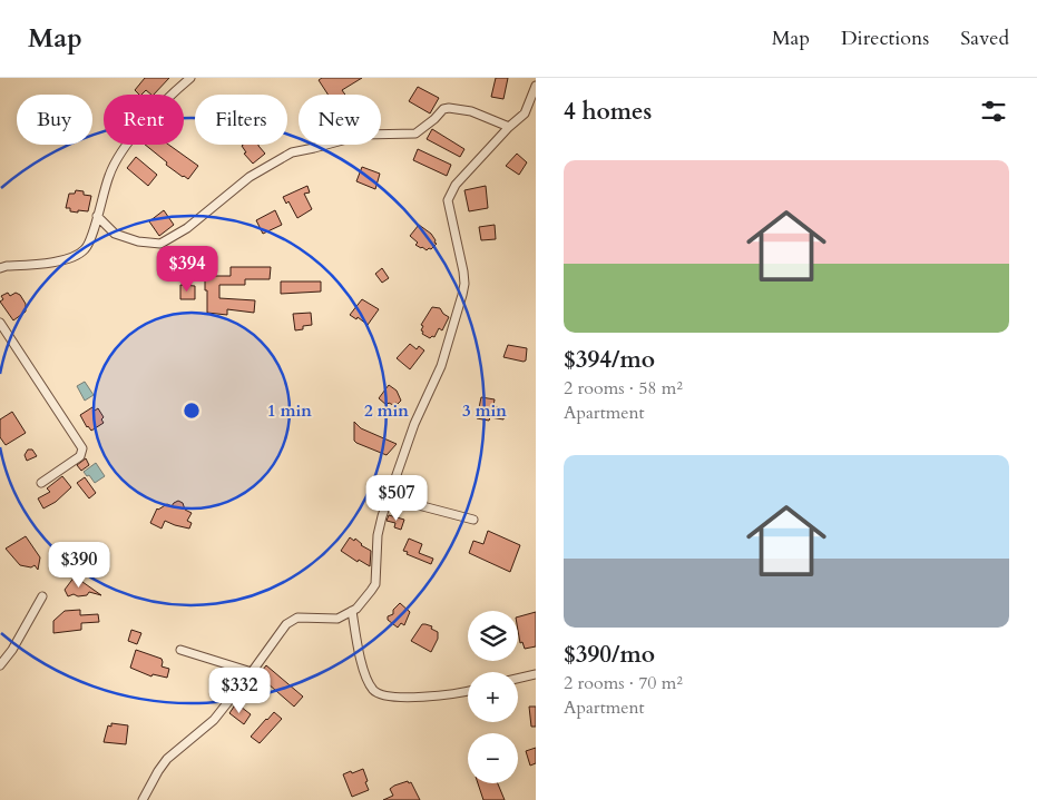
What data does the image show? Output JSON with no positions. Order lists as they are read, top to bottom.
{
  "page": {
    "header": "Map",
    "nav": ["Map", "Directions", "Saved"],
    "heading": "4 homes",
    "chip": [
      "Buy",
      "Rent",
      "Filters",
      "New"
    ],
    "list": [
      {
        "name": "$394/mo",
        "note": "2 rooms · 58 m² · Apartment"
      },
      {
        "name": "$390/mo",
        "note": "2 rooms · 70 m² · Apartment"
      }
    ],
    "price": [
      "$394",
      "$507",
      "$390",
      "$332"
    ],
    "map_buttons": ["+", "−"]
  },
  "rings": ["1 min", "2 min", "3 min"]
}
